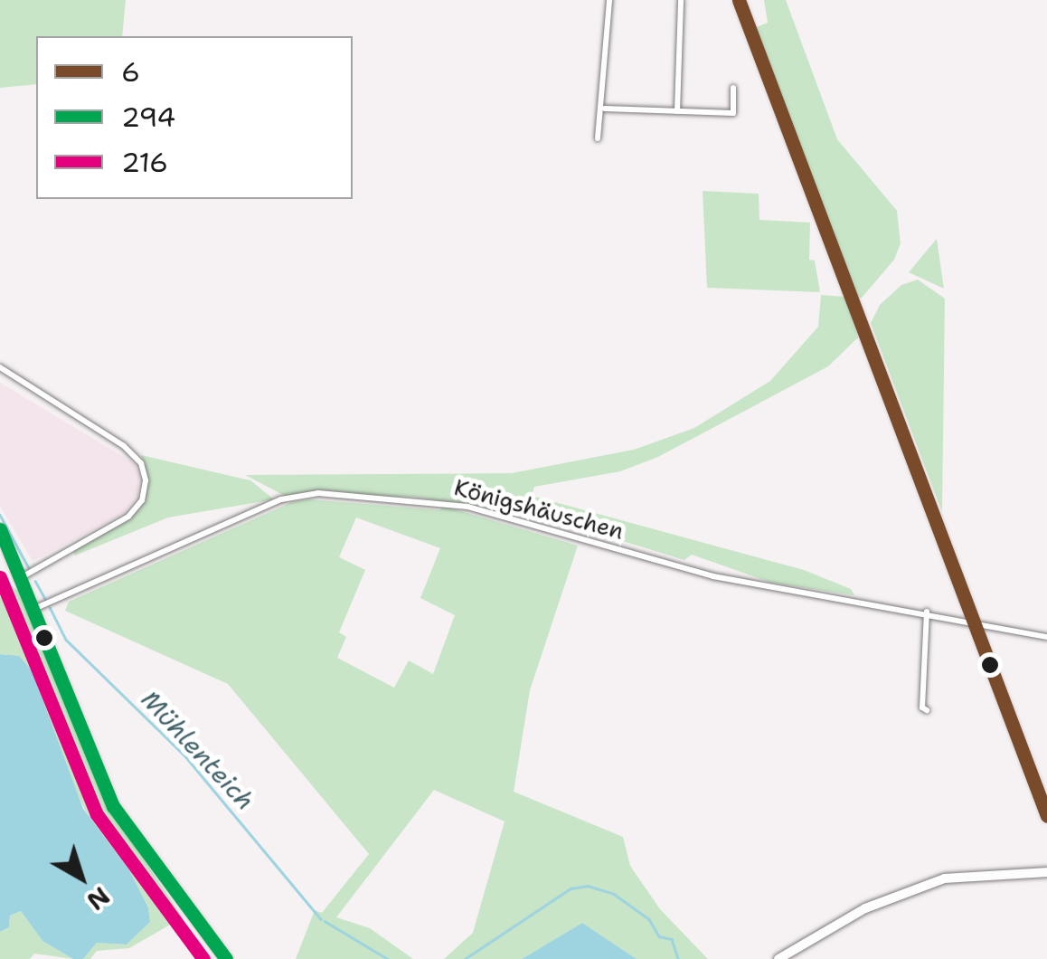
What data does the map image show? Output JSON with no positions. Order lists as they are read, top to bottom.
{
  "streets": {
    "street": ["Königshäuschen"]
  },
  "water": ["Mühlenteich"],
  "lines": ["transit line 6", "transit line 294", "transit line 216"],
  "legend": ["6", "294", "216"],
  "north": "bottom right"
}
